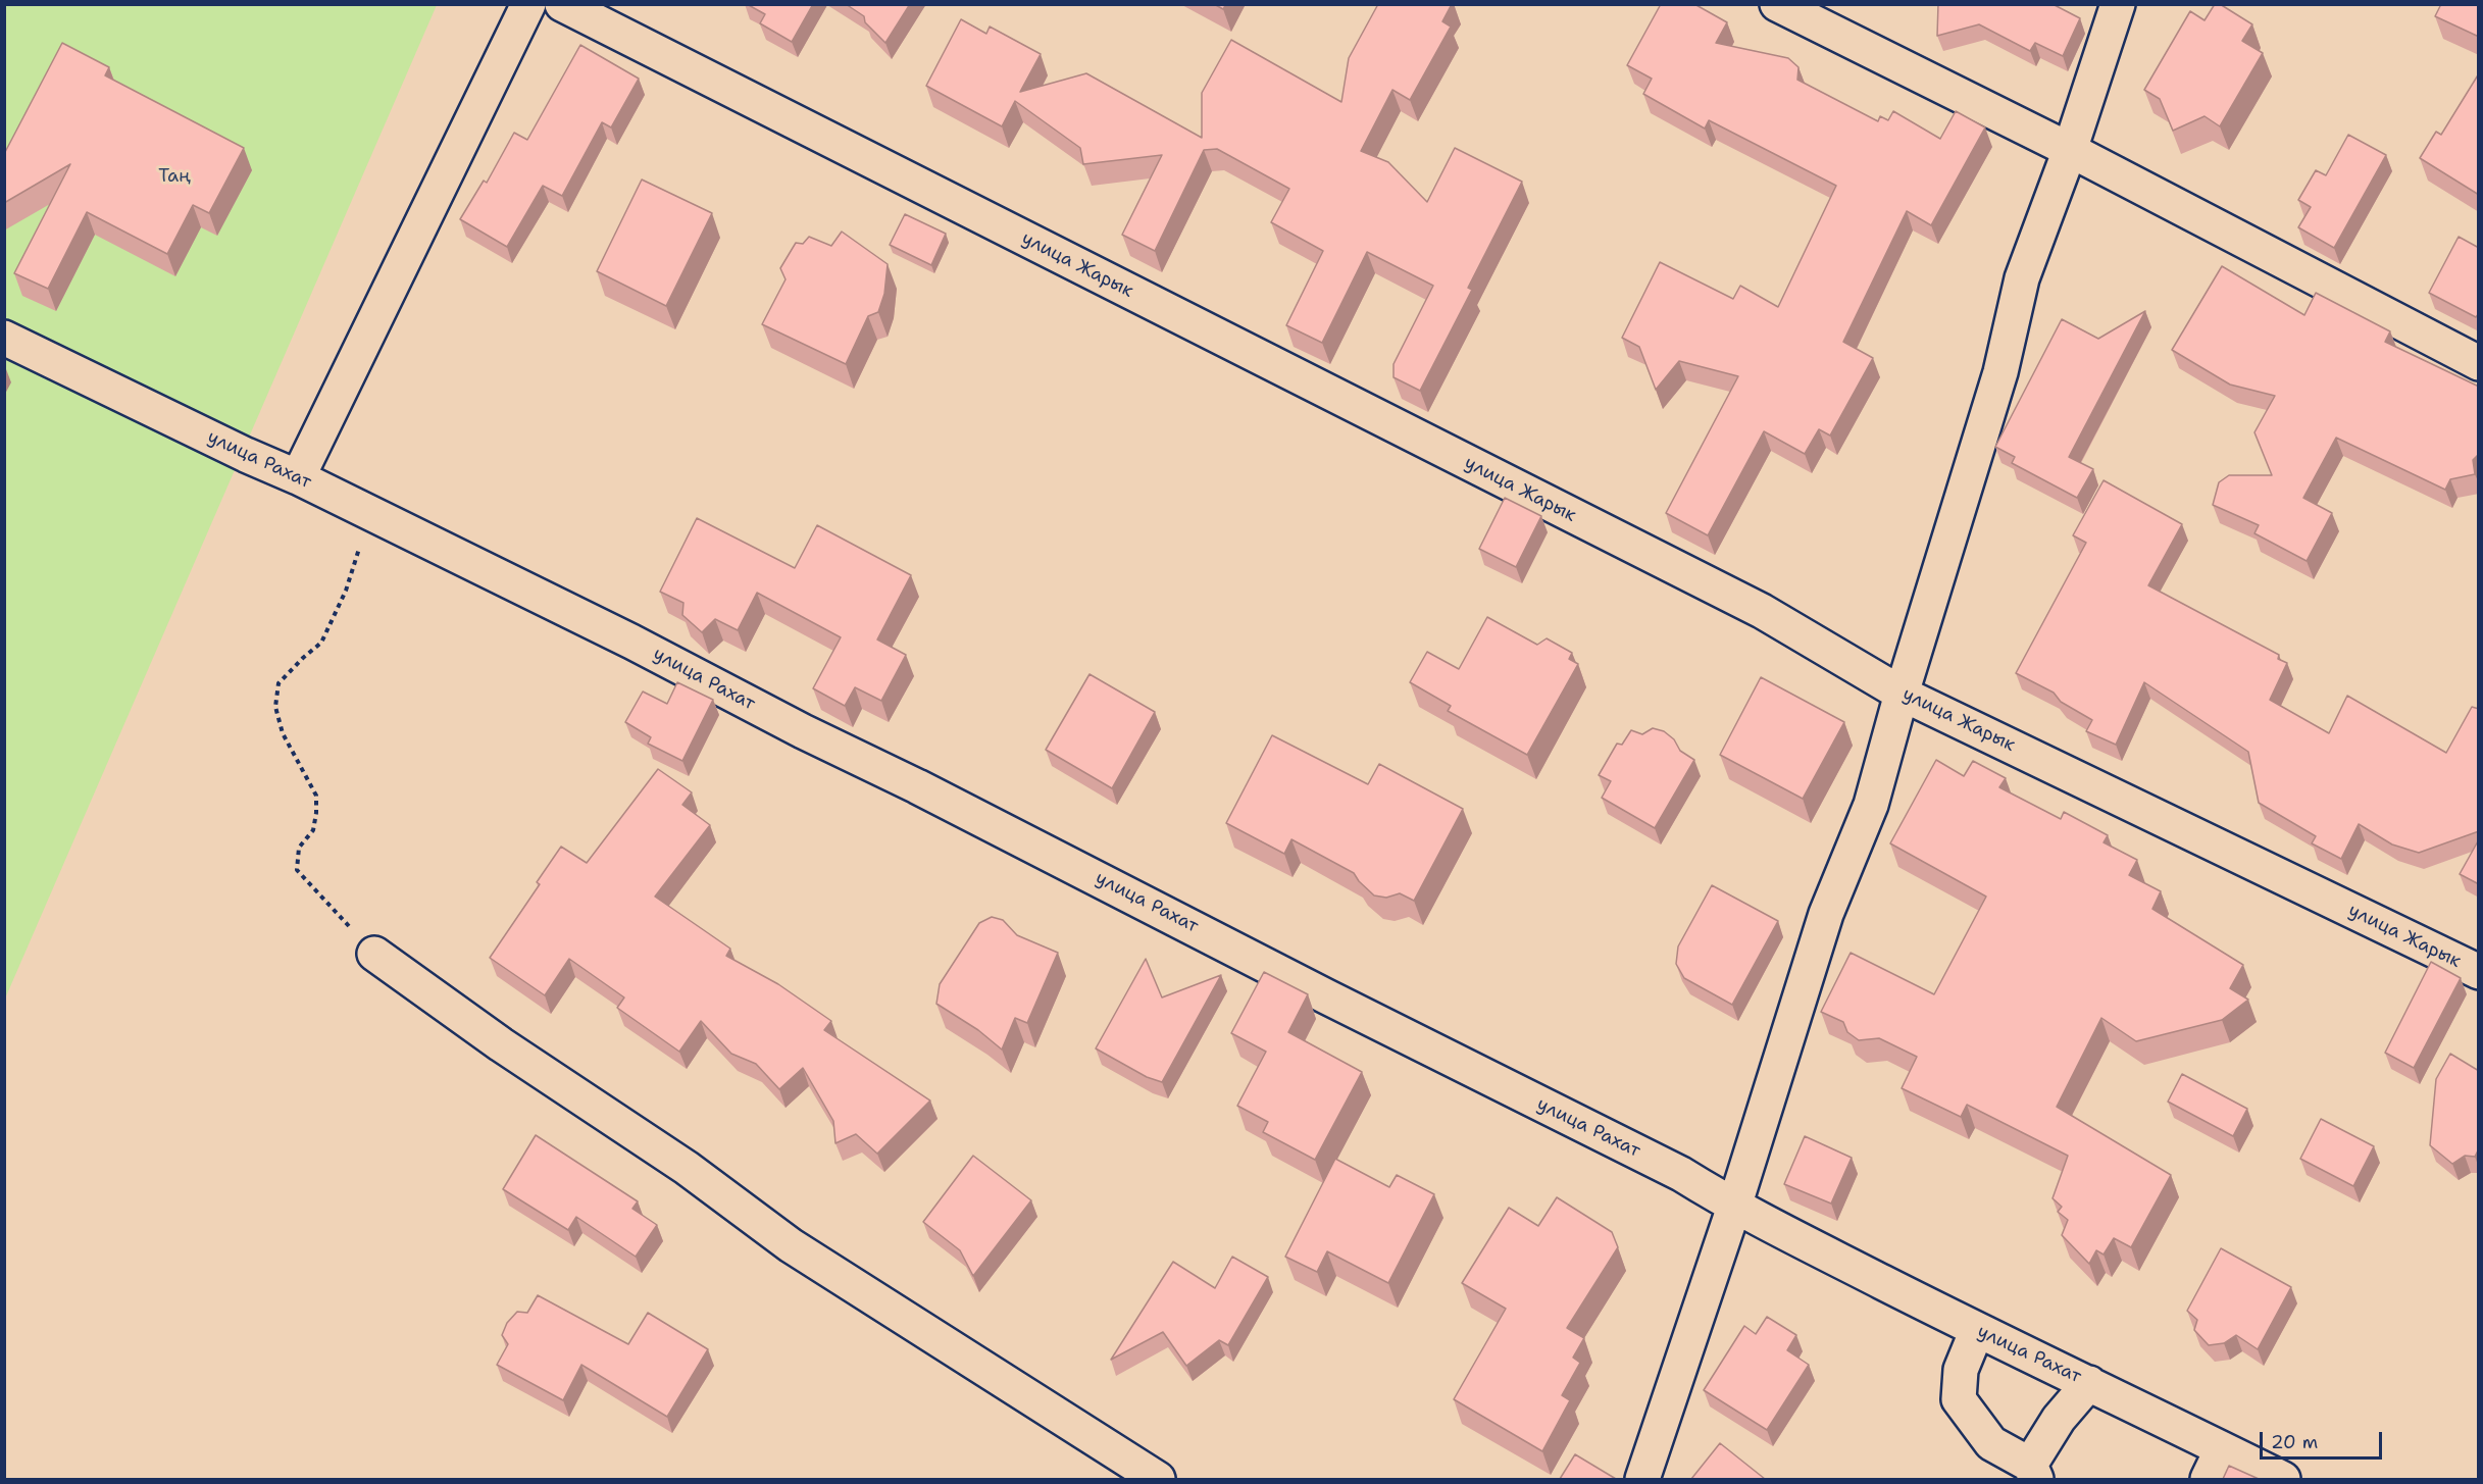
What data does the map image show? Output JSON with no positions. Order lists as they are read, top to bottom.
{
  "streets": {
    "street": ["улица Жарык", "улица Рахат"]
  },
  "parks": ["Таң"],
  "scale_bar": "20 m"
}
